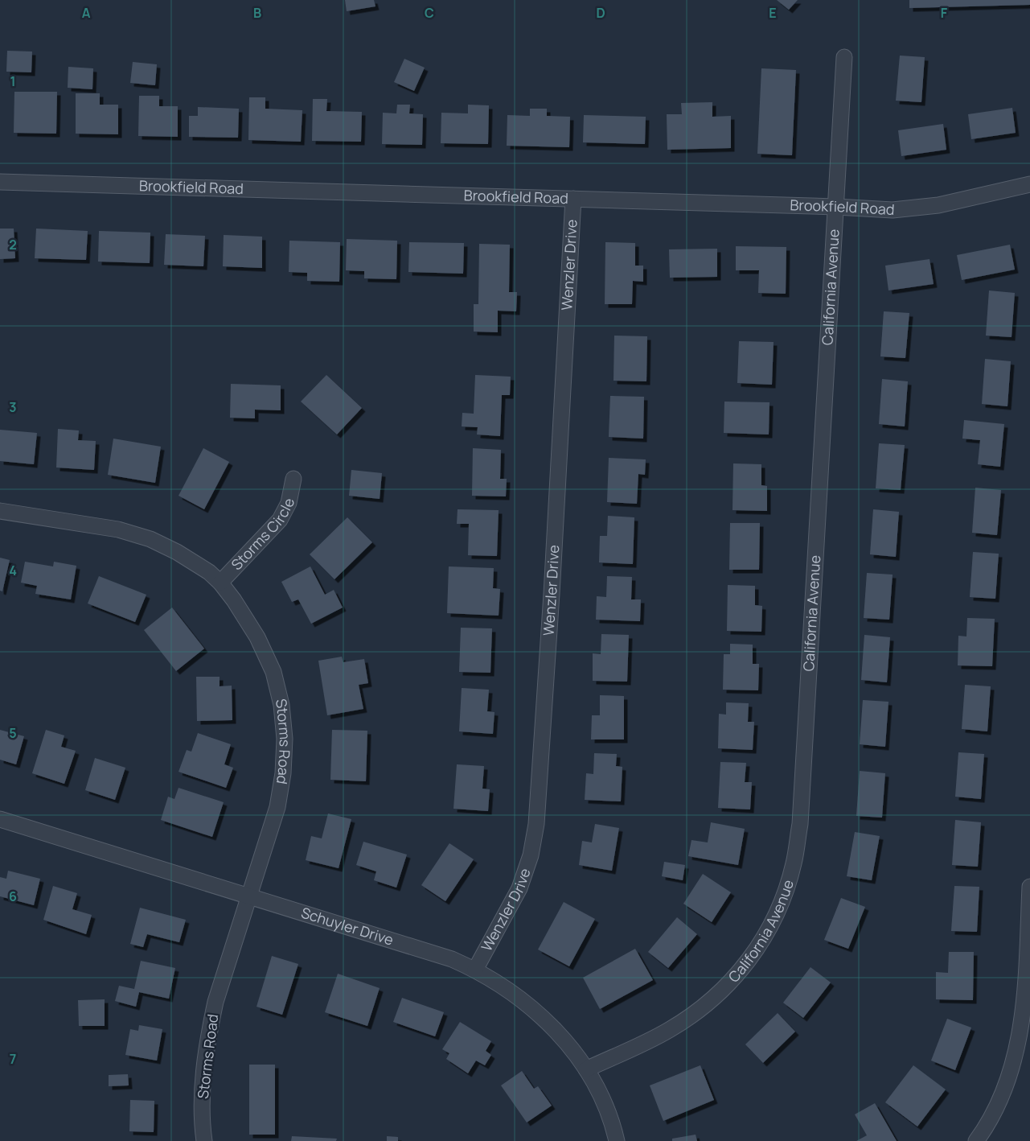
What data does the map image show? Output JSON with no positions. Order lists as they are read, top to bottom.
{
  "streets": {
    "street": [
      "Brookfield Road",
      "Wenzler Drive",
      "California Avenue",
      "Storms Circle",
      "Storms Road",
      "Schuyler Drive"
    ]
  },
  "crossings": [
    ["Brookfield Road", "Wenzler Drive"],
    ["Brookfield Road", "California Avenue"],
    ["Wenzler Drive", "Schuyler Drive"],
    ["California Avenue", "Schuyler Drive"],
    ["Storms Circle", "Storms Road"],
    ["Storms Road", "Schuyler Drive"]
  ],
  "grid": {
    "columns": [
      "A",
      "B",
      "C",
      "D",
      "E",
      "F"
    ],
    "rows": [
      "1",
      "2",
      "3",
      "4",
      "5",
      "6",
      "7"
    ]
  }
}
